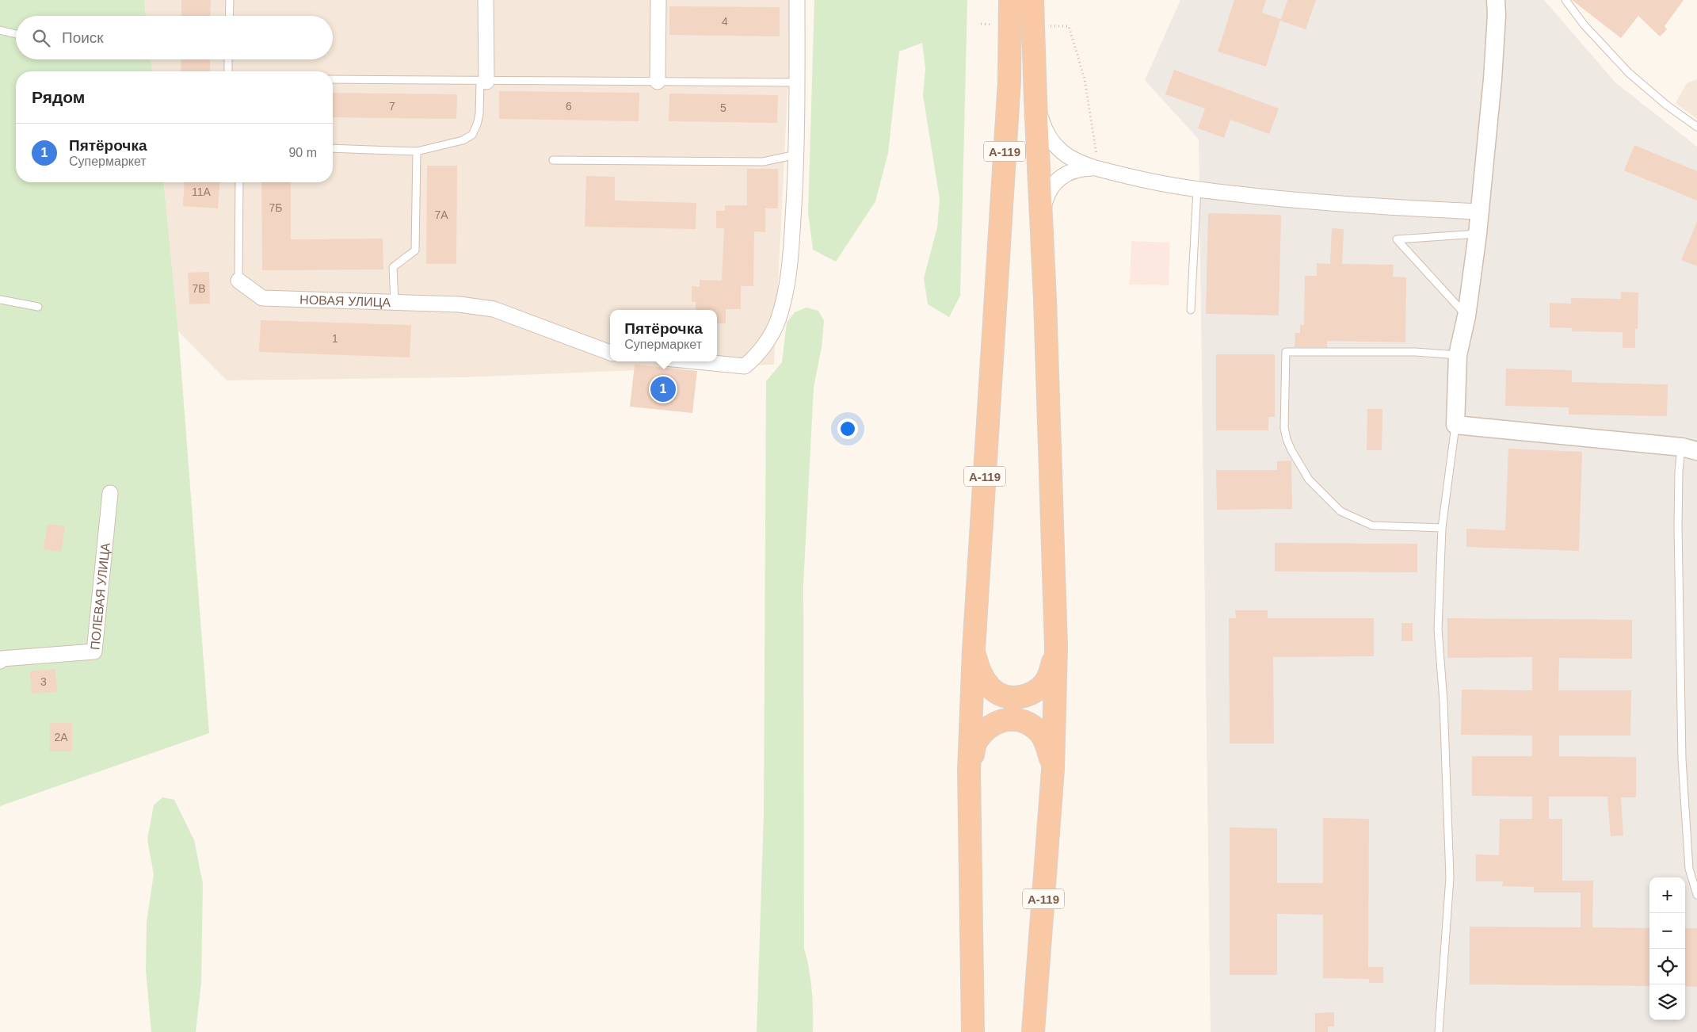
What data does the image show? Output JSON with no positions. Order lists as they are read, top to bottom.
{
  "streets": {
    "highway": ["А-119"],
    "street": ["НОВАЯ УЛИЦА", "ПОЛЕВАЯ УЛИЦА"]
  },
  "house_numbers": [
    "4",
    "7",
    "6",
    "5",
    "11А",
    "7Б",
    "7А",
    "7В",
    "1",
    "3",
    "2А"
  ],
  "page": {
    "search": "Поиск",
    "heading": "Рядом",
    "list": [
      {
        "mark": "1",
        "name": "Пятёрочка",
        "note": "Супермаркет",
        "value": "90 m"
      }
    ],
    "popup": ["Пятёрочка", "Супермаркет"],
    "pins": "1",
    "map_buttons": ["+", "−"]
  }
}
